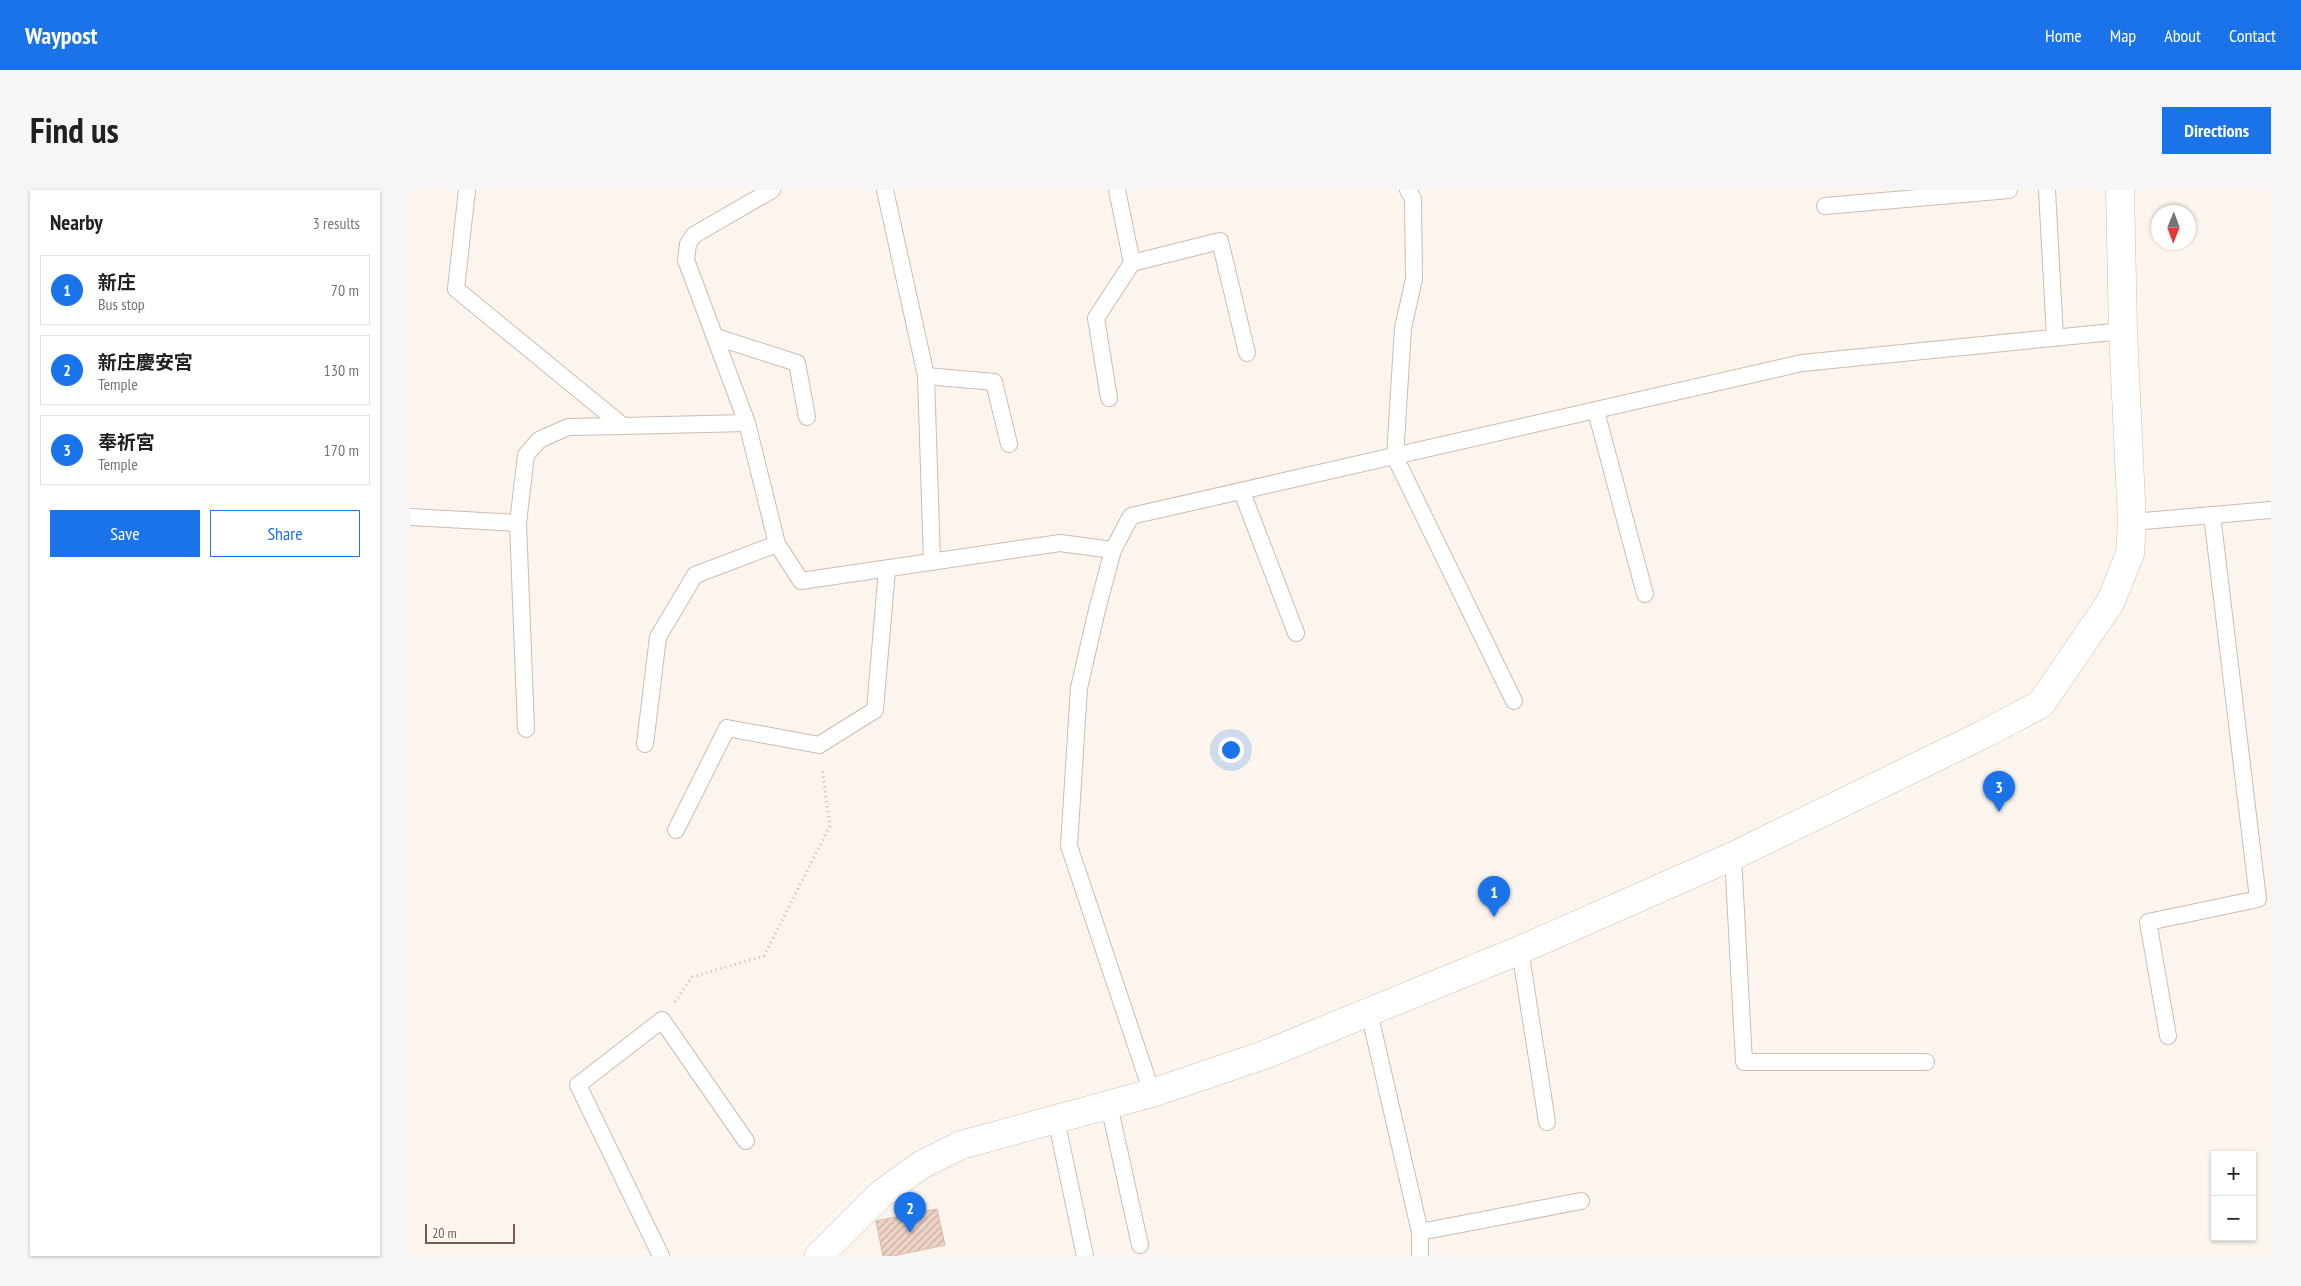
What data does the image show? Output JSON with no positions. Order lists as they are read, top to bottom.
{
  "scale_bar": "20 m",
  "north": "bottom",
  "page": {
    "header": "Waypost",
    "nav": [
      "Home",
      "Map",
      "About",
      "Contact"
    ],
    "title": "Find us",
    "buttons": [
      "Directions",
      ["Save", "Share"]
    ],
    "heading": ["Nearby", "3 results"],
    "list": [
      {
        "mark": "1",
        "name": "新庄",
        "note": "Bus stop",
        "value": "70 m"
      },
      {
        "mark": "2",
        "name": "新庄慶安宮",
        "note": "Temple",
        "value": "130 m"
      },
      {
        "mark": "3",
        "name": "奉祈宮",
        "note": "Temple",
        "value": "170 m"
      }
    ],
    "pins": ["3", "1", "2"],
    "map_buttons": ["+", "−"],
    "scale": "20 m"
  }
}
